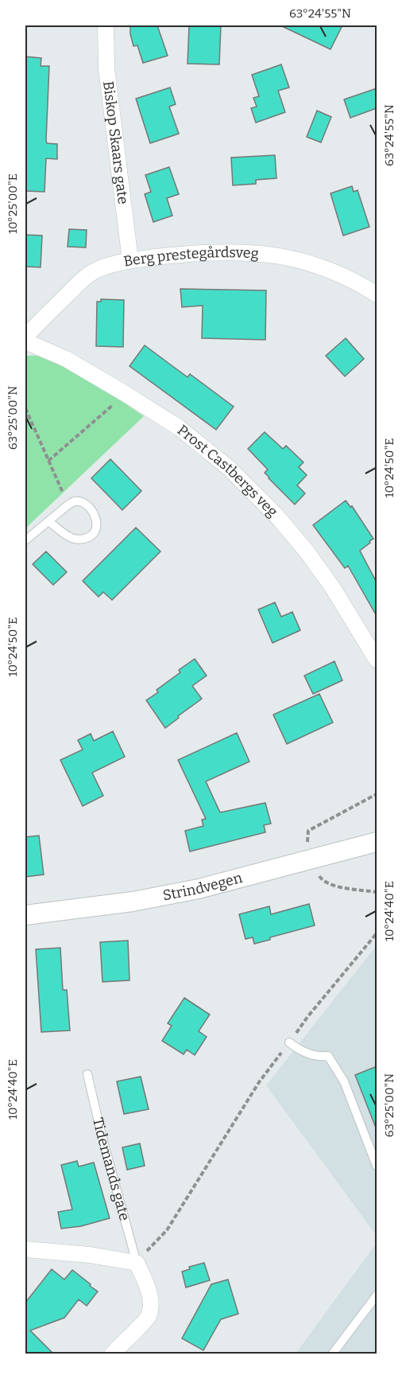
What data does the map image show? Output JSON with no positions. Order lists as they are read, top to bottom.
{
  "streets": {
    "street": [
      "Biskop Skaars gate",
      "Berg prestegårdsveg",
      "Prost Castbergs veg",
      "Strindvegen",
      "Tidemands gate"
    ]
  },
  "crossings": [
    ["Biskop Skaars gate", "Berg prestegårdsveg"]
  ],
  "coordinates": [
    "63°24'55\"N",
    "10°25'00\"E",
    "63°25'00\"N",
    "10°24'50\"E",
    "10°24'40\"E"
  ]
}
